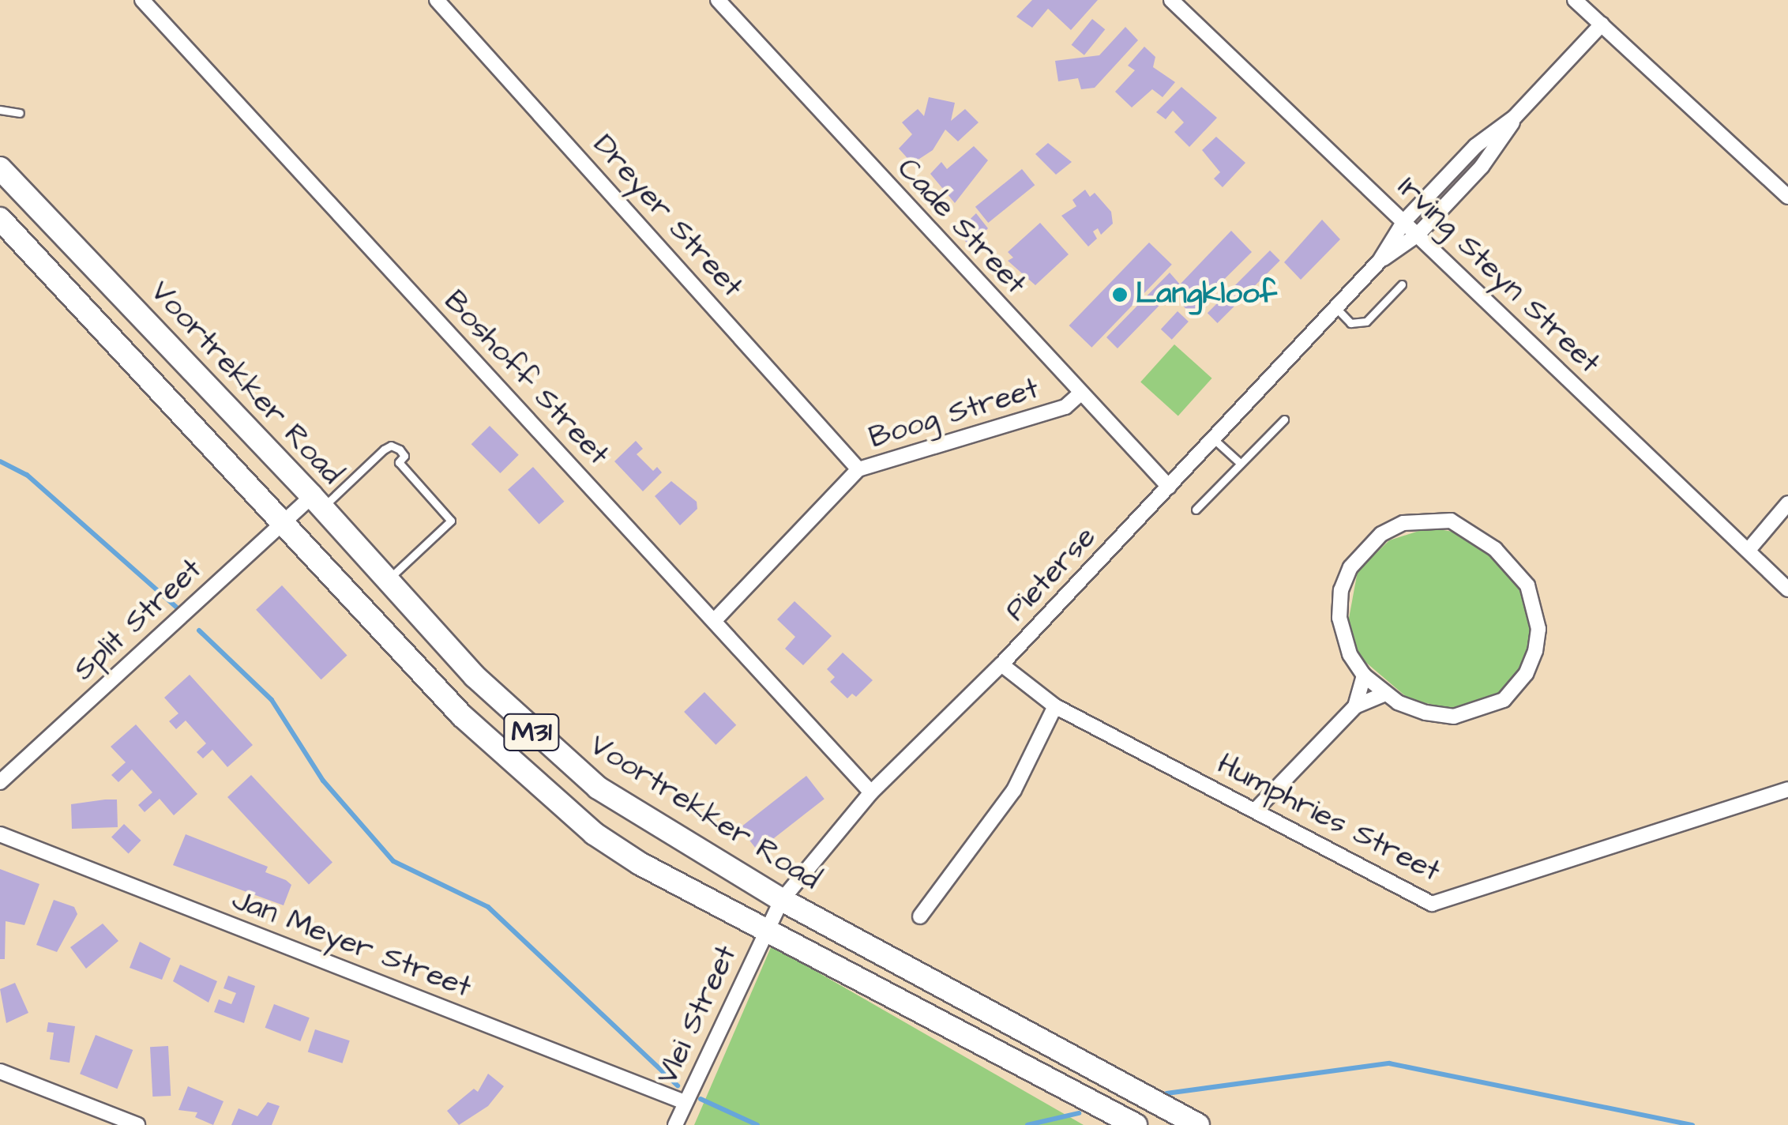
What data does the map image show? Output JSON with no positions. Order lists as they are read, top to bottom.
{
  "streets": {
    "main road": ["Voortrekker Road", "M31"],
    "street": [
      "Dreyer Street",
      "Cade Street",
      "Irving Steyn Street",
      "Boshoff Street",
      "Boog Street",
      "Pieterse",
      "Split Street",
      "Humphries Street",
      "Jan Meyer Street",
      "Vlei Street"
    ]
  },
  "crossings": [
    ["Dreyer Street", "Boog Street"],
    ["Cade Street", "Boog Street"],
    ["Cade Street", "Pieterse"],
    ["Irving Steyn Street", "Pieterse"],
    ["Boshoff Street", "Boog Street"],
    ["Boshoff Street", "Pieterse"],
    ["Voortrekker Road", "Pieterse"],
    ["Voortrekker Road", "Split Street"],
    ["Voortrekker Road", "Vlei Street"],
    ["Pieterse", "Humphries Street"],
    ["Pieterse", "Vlei Street"],
    ["Jan Meyer Street", "Vlei Street"]
  ],
  "places": ["Langkloof"]
}
